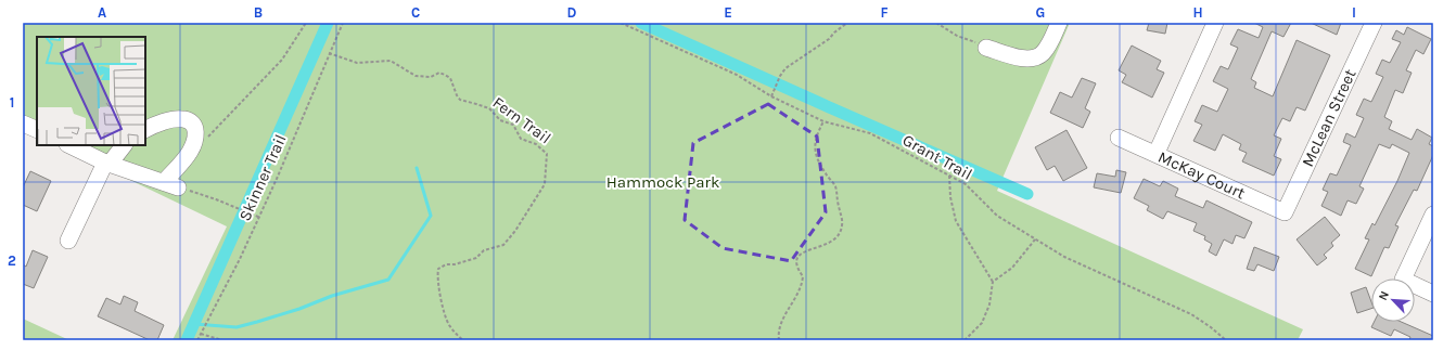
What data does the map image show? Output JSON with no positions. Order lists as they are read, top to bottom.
{
  "streets": {
    "street": ["McLean Street", "McKay Court"],
    "path": ["Fern Trail", "Grant Trail", "Skinner Trail"]
  },
  "crossings": [
    ["McLean Street", "McKay Court"],
    ["Fern Trail", "Skinner Trail"]
  ],
  "parks": ["Hammock Park"],
  "north": "top left",
  "grid": {
    "columns": [
      "A",
      "B",
      "C",
      "D",
      "E",
      "F",
      "G",
      "H",
      "I"
    ],
    "rows": ["1", "2"]
  }
}
